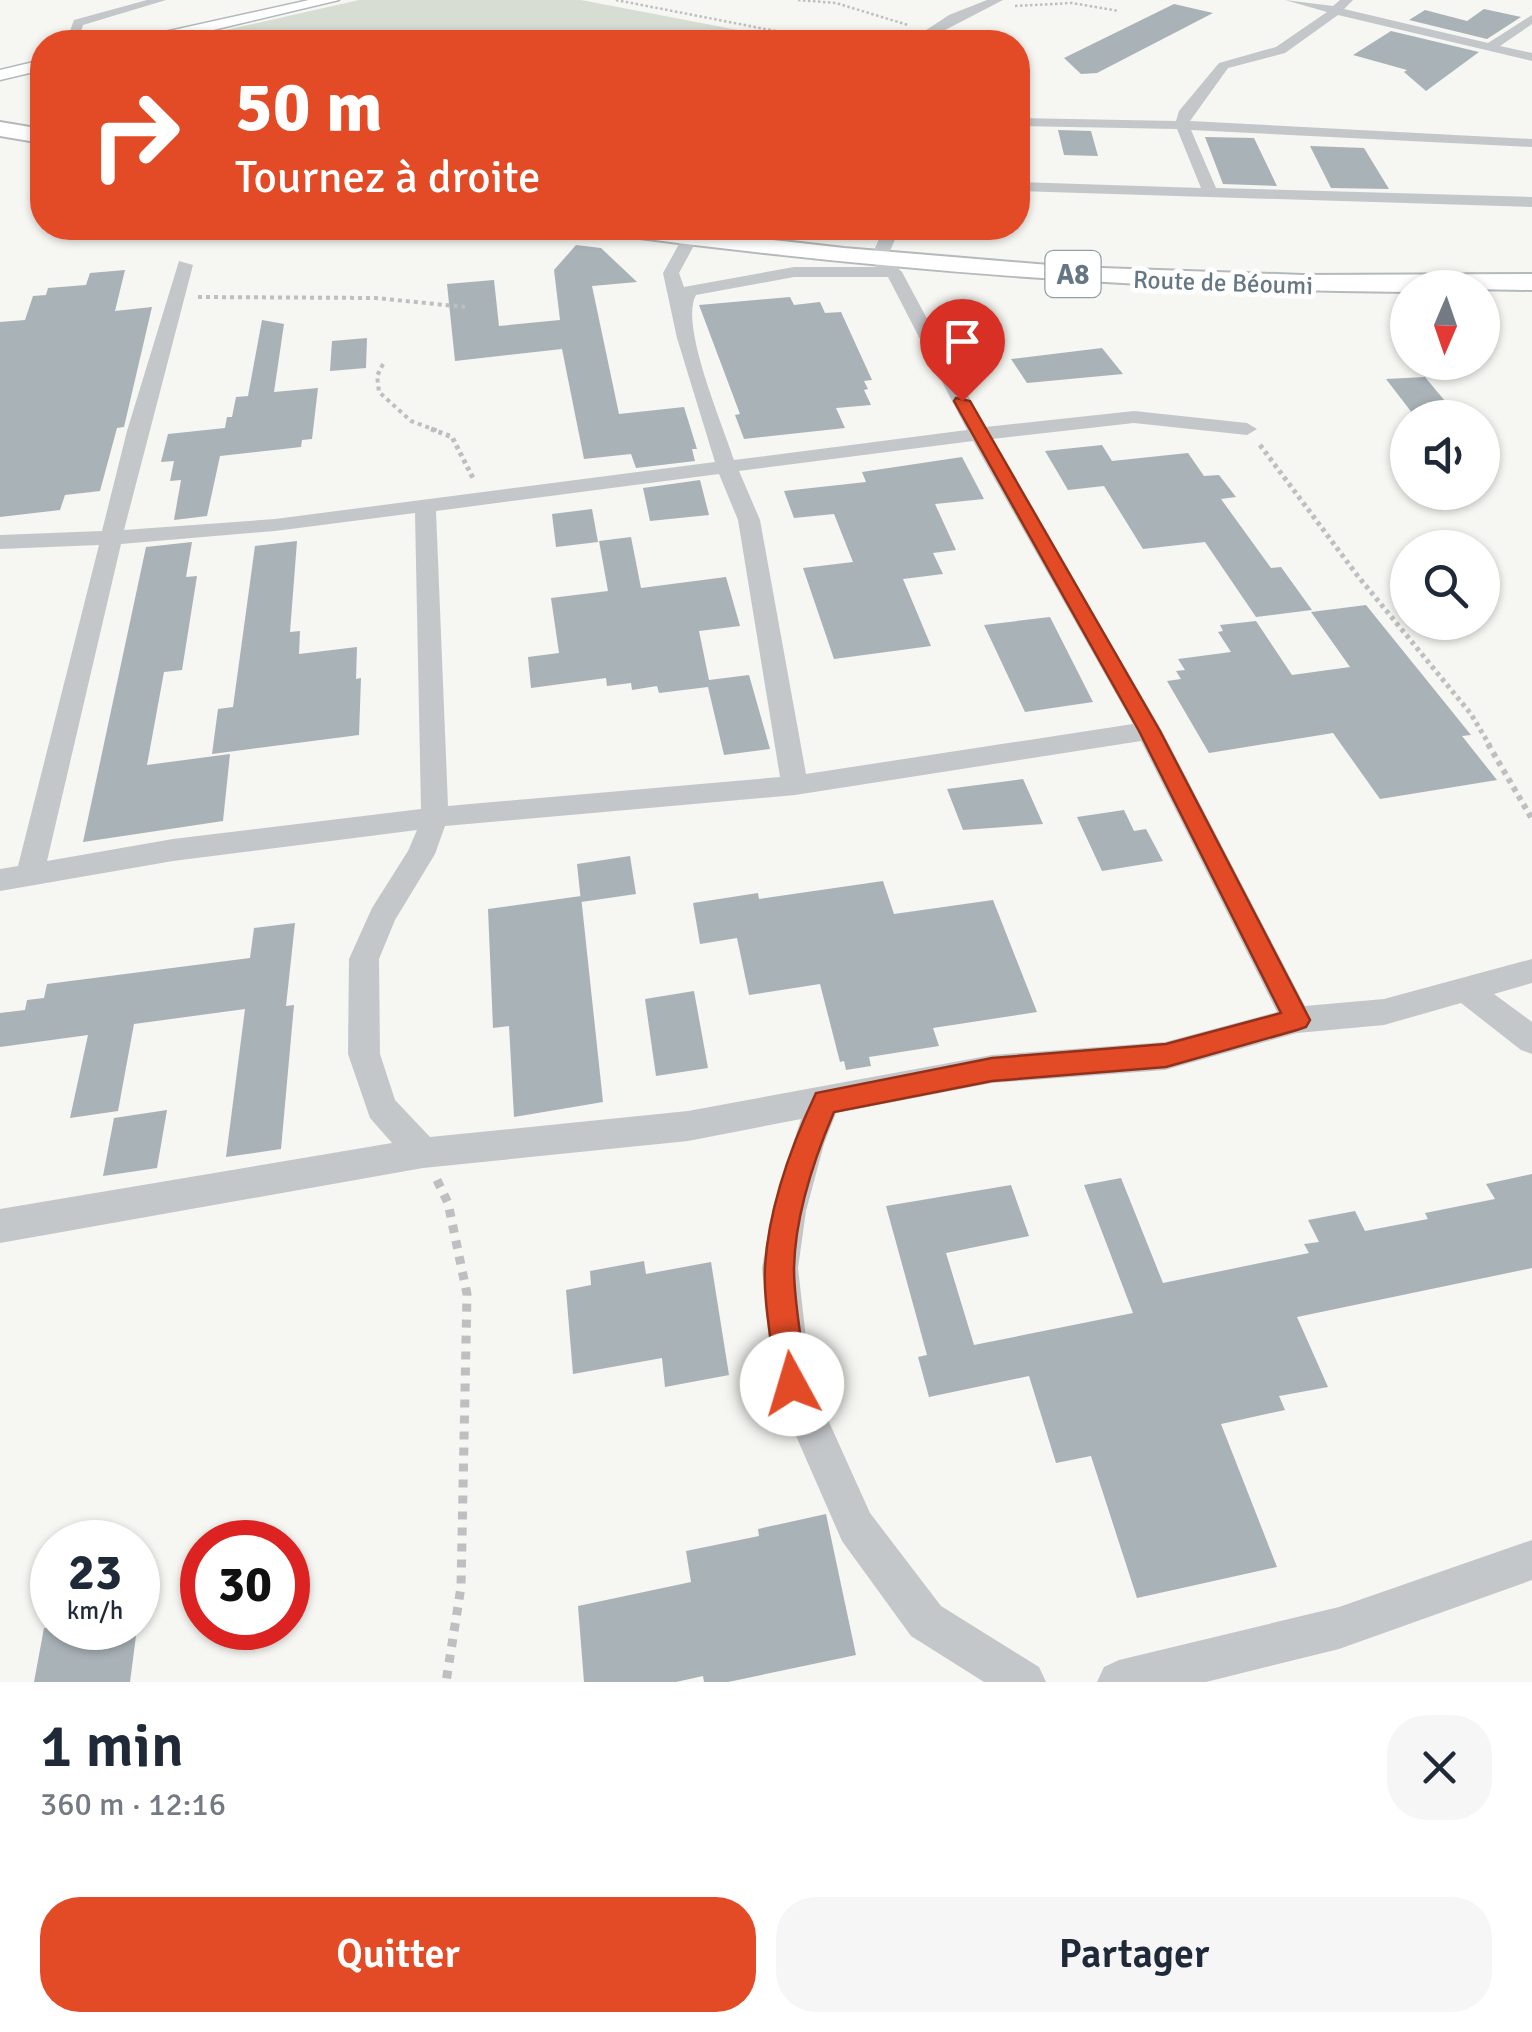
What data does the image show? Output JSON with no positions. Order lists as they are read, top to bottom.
{
  "streets": {
    "main road": ["A8", "Route de Béoumi"]
  },
  "north": "bottom",
  "page": {
    "turn": ["50 m", "Tournez à droite"],
    "speed": "23 km/h",
    "limit": "30",
    "heading": ["1 min", "360 m · 12:16"],
    "buttons": ["Quitter", "Partager"]
  }
}
